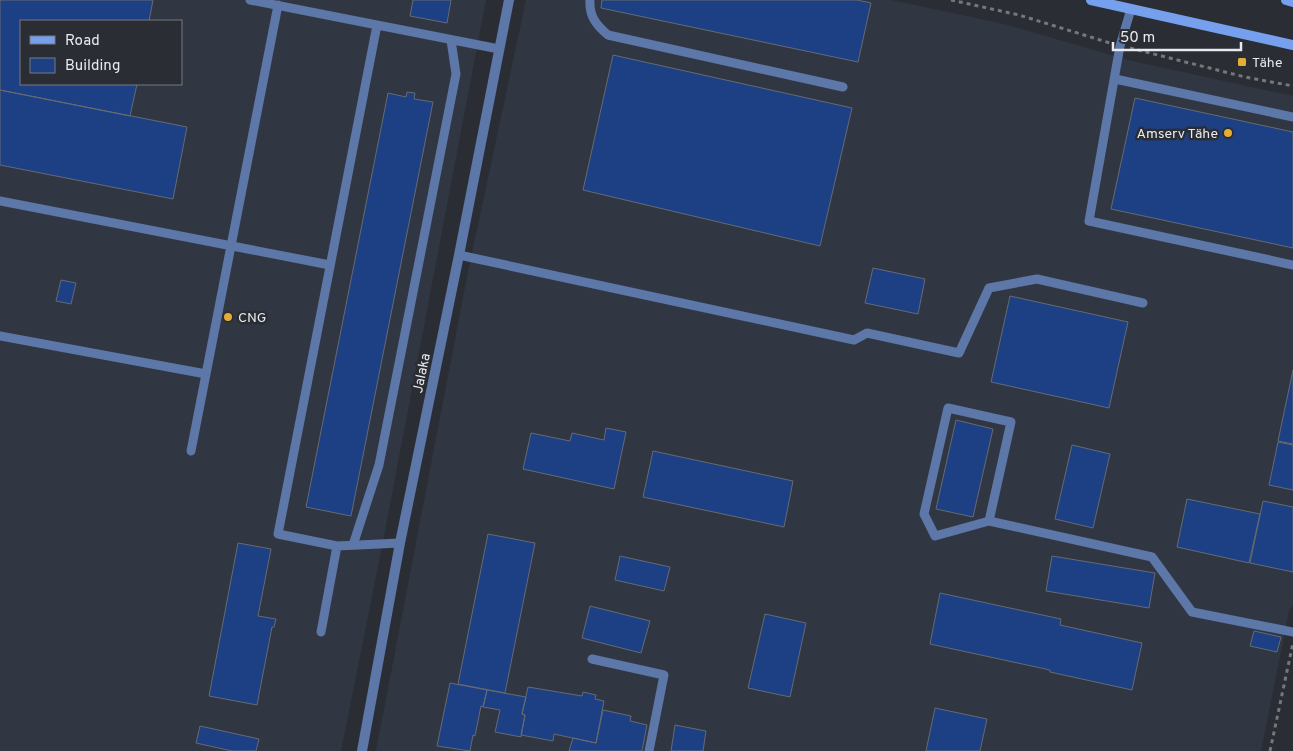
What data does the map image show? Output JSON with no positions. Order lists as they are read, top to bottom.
{
  "streets": {
    "street": ["Jalaka"]
  },
  "places": {
    "transit": ["Tähe"],
    "other": ["Amserv Tähe", "CNG"]
  },
  "legend": ["Road", "Building"],
  "scale_bar": "50 m"
}
